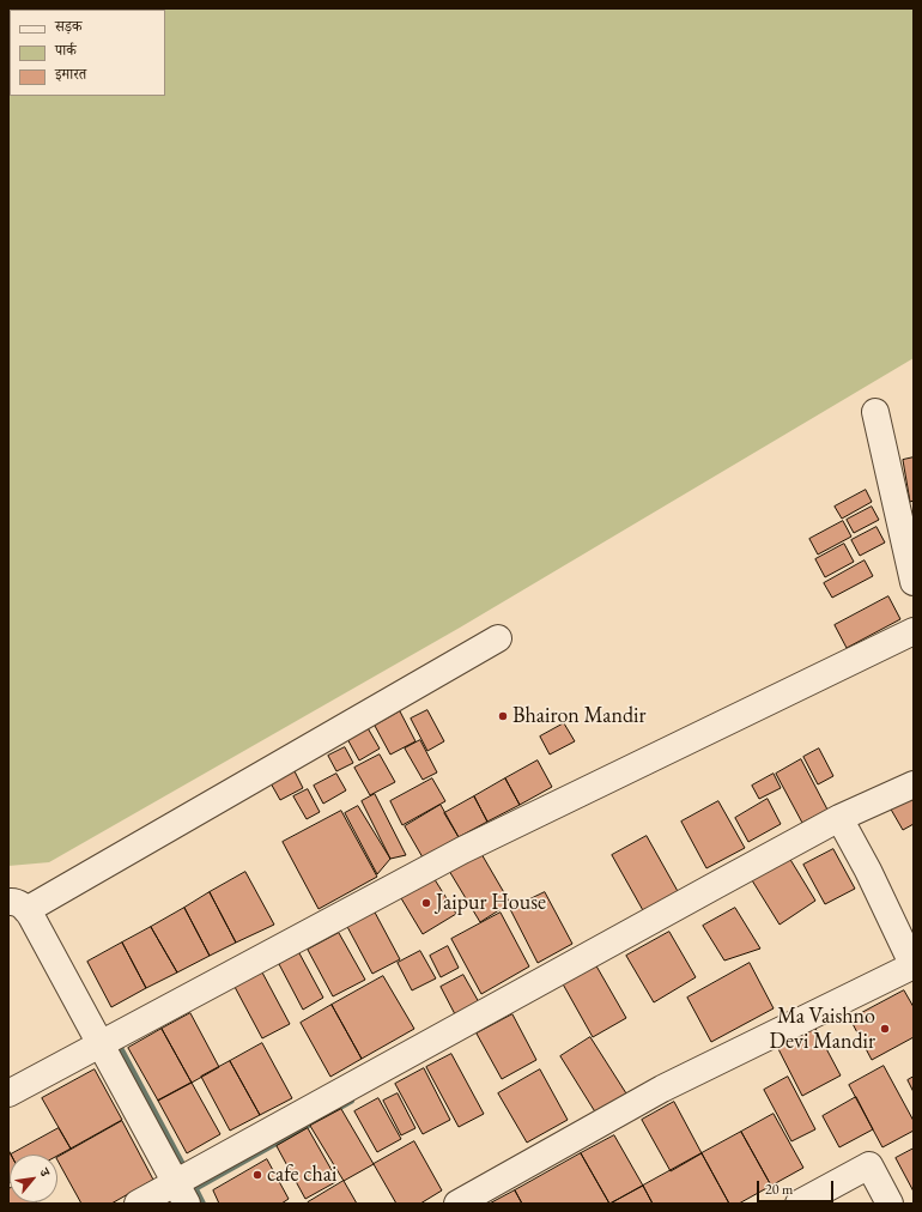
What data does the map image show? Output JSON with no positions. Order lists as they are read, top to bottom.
{
  "places": [
    "Bhairon Mandir",
    "Jaipur House",
    "Ma Vaishno Devi Mandir",
    "cafe chai"
  ],
  "legend": ["सड़क", "पार्क", "इमारत"],
  "scale_bar": "20 m",
  "north": "top right"
}
